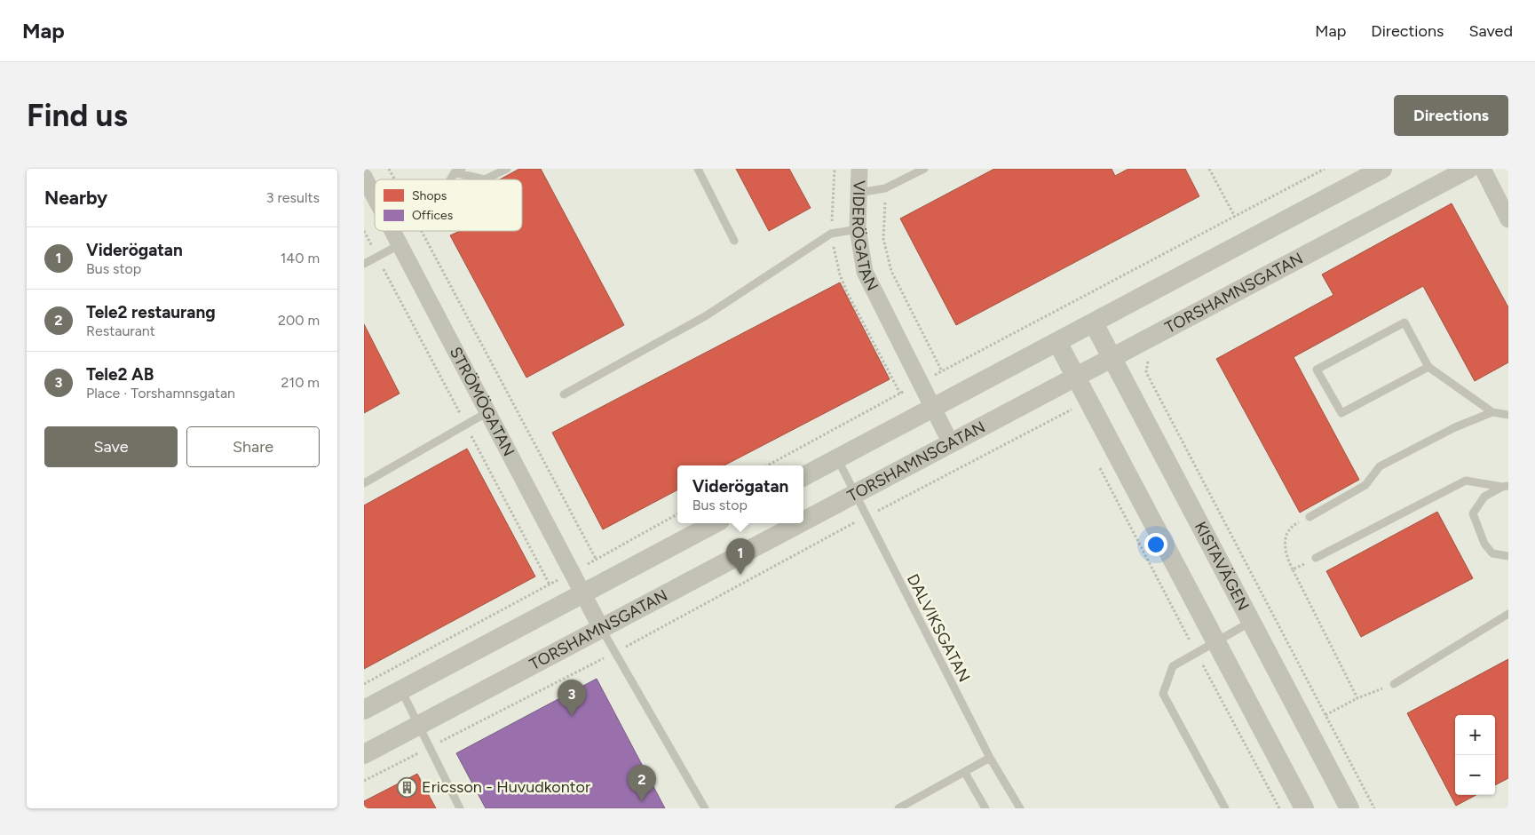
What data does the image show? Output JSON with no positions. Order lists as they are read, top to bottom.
{
  "streets": {
    "street": [
      "VIDERÖGATAN",
      "TORSHAMNSGATAN",
      "STRÖMÖGATAN",
      "KISTAVÄGEN"
    ],
    "lane": ["DALVIKSGATAN"]
  },
  "crossings": [
    ["VIDERÖGATAN", "TORSHAMNSGATAN"],
    ["TORSHAMNSGATAN", "STRÖMÖGATAN"],
    ["TORSHAMNSGATAN", "KISTAVÄGEN"],
    ["TORSHAMNSGATAN", "DALVIKSGATAN"]
  ],
  "places": {
    "building": ["Ericsson - Huvudkontor"]
  },
  "legend": ["Shops", "Offices"],
  "page": {
    "header": "Map",
    "nav": ["Map", "Directions", "Saved"],
    "buttons": [
      "Directions",
      ["Save", "Share"]
    ],
    "title": "Find us",
    "heading": ["Nearby", "3 results"],
    "list": [
      {
        "mark": "1",
        "name": "Viderögatan",
        "note": "Bus stop",
        "value": "140 m"
      },
      {
        "mark": "2",
        "name": "Tele2 restaurang",
        "note": "Restaurant",
        "value": "200 m"
      },
      {
        "mark": "3",
        "name": "Tele2 AB",
        "note": "Place · Torshamnsgatan",
        "value": "210 m"
      }
    ],
    "popup": ["Viderögatan", "Bus stop"],
    "pins": ["1", "3", "2"],
    "map_buttons": ["+", "−"]
  }
}
